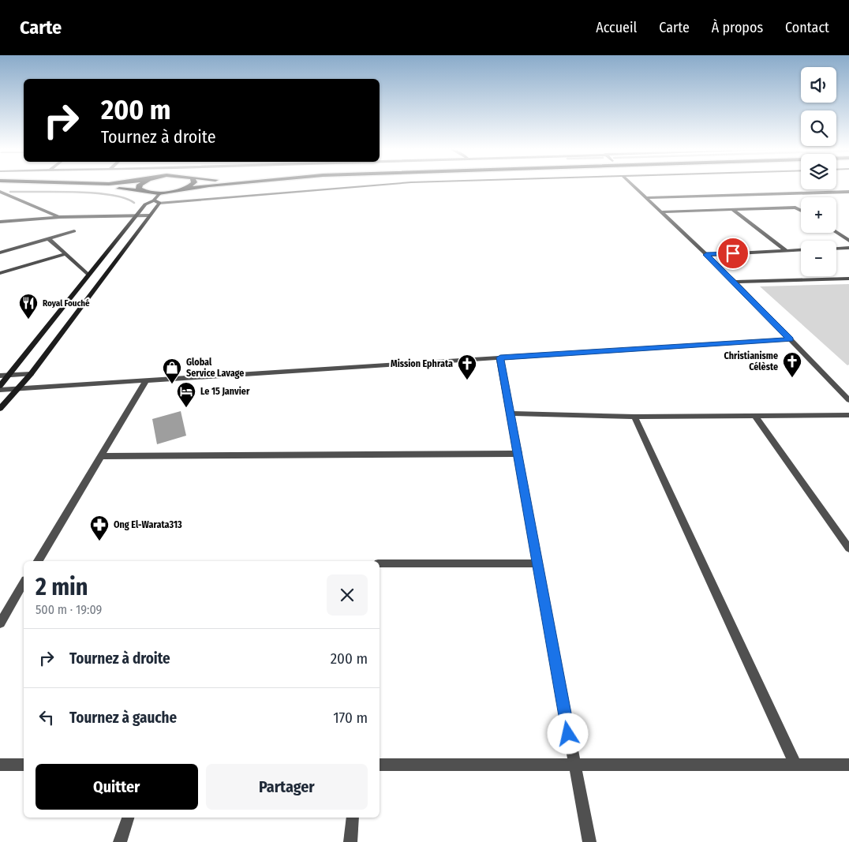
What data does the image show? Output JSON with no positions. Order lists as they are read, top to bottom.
{
  "places": {
    "restaurant": ["Royal Fouché"],
    "church": ["Christianisme Célèste", "Mission Ephrata"],
    "shop": ["Global Service Lavage"],
    "hotel": ["Le 15 Janvier"],
    "pharmacy": ["Ong El-Warata313"]
  },
  "page": {
    "header": "Carte",
    "nav": [
      "Accueil",
      "Carte",
      "À propos",
      "Contact"
    ],
    "map_buttons": ["+", "−"],
    "turn": ["200 m", "Tournez à droite"],
    "heading": ["2 min", "500 m · 19:09"],
    "list": [
      {
        "name": "Tournez à droite",
        "value": "200 m"
      },
      {
        "name": "Tournez à gauche",
        "value": "170 m"
      }
    ],
    "buttons": ["Quitter", "Partager"]
  }
}
